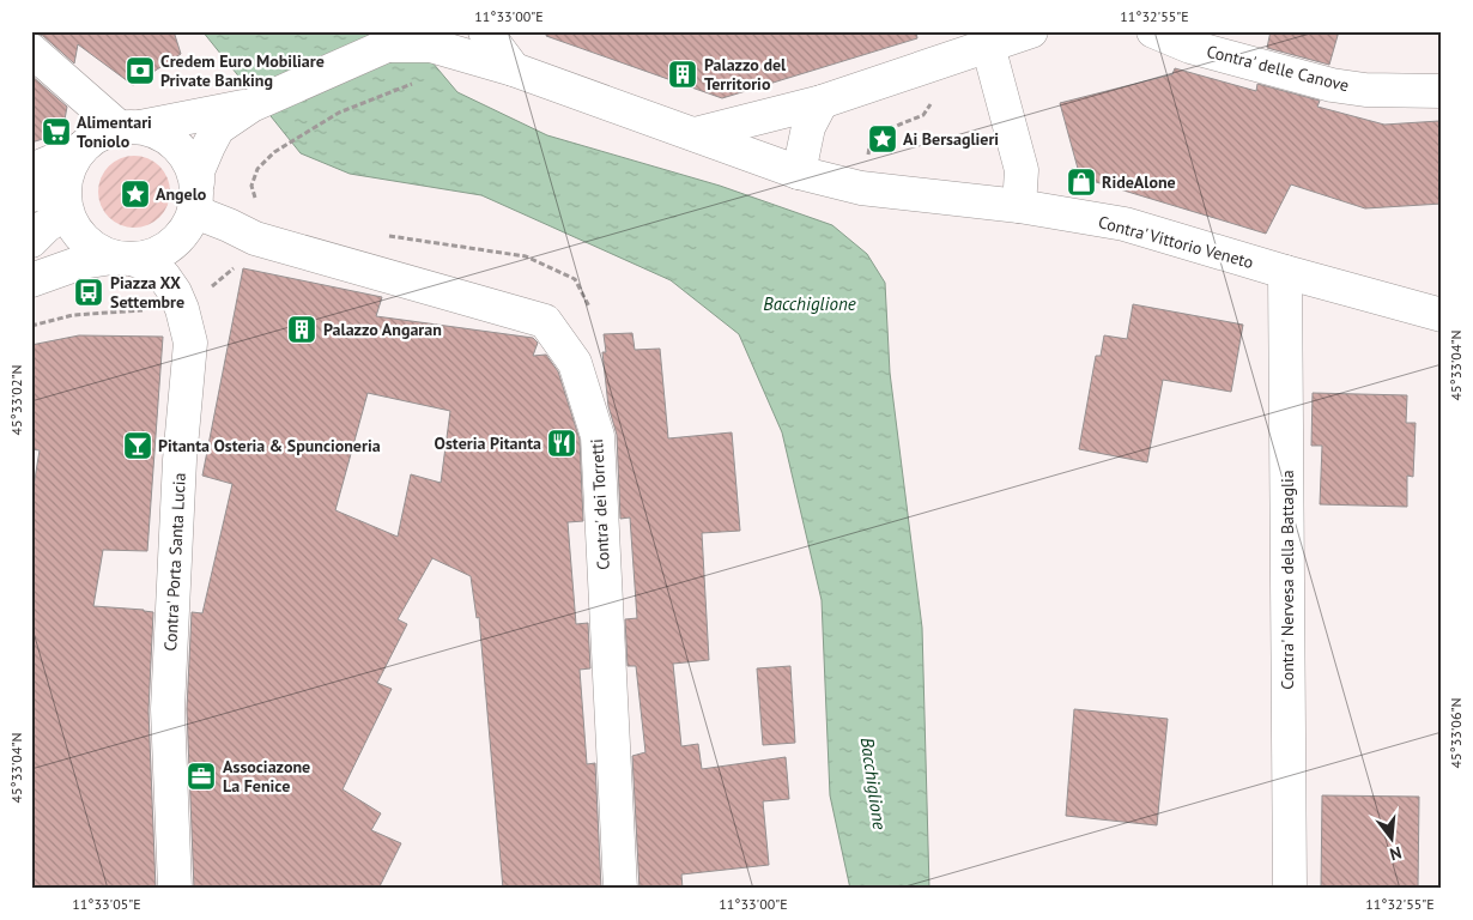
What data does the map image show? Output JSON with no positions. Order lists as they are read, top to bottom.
{
  "streets": {
    "street": [
      "Contra' delle Canove",
      "Contra' Vittorio Veneto",
      "Contra' dei Torretti",
      "Contra' Porta Santa Lucia",
      "Contra' Nervesa della Battaglia"
    ]
  },
  "crossings": [
    ["Contra' Vittorio Veneto", "Contra' Nervesa della Battaglia"],
    ["Contra' dei Torretti", "Contra' Porta Santa Lucia"]
  ],
  "water": ["Bacchiglione"],
  "places": {
    "bank": ["Credem Euro Mobiliare Private Banking"],
    "building": ["Palazzo del Territorio", "Palazzo Angaran"],
    "supermarket": ["Alimentari Toniolo"],
    "place": ["Ai Bersaglieri", "Angelo"],
    "shop": ["RideAlone"],
    "bus stop": ["Piazza XX Settembre"],
    "restaurant": ["Osteria Pitanta"],
    "bar": ["Pitanta Osteria & Spuncioneria"],
    "office": ["Associazone La Fenice"]
  },
  "north": "bottom",
  "coordinates": [
    "11°33'00\"E",
    "11°32'55\"E",
    "45°33'04\"N",
    "45°33'02\"N",
    "45°33'06\"N",
    "11°33'05\"E"
  ]
}
